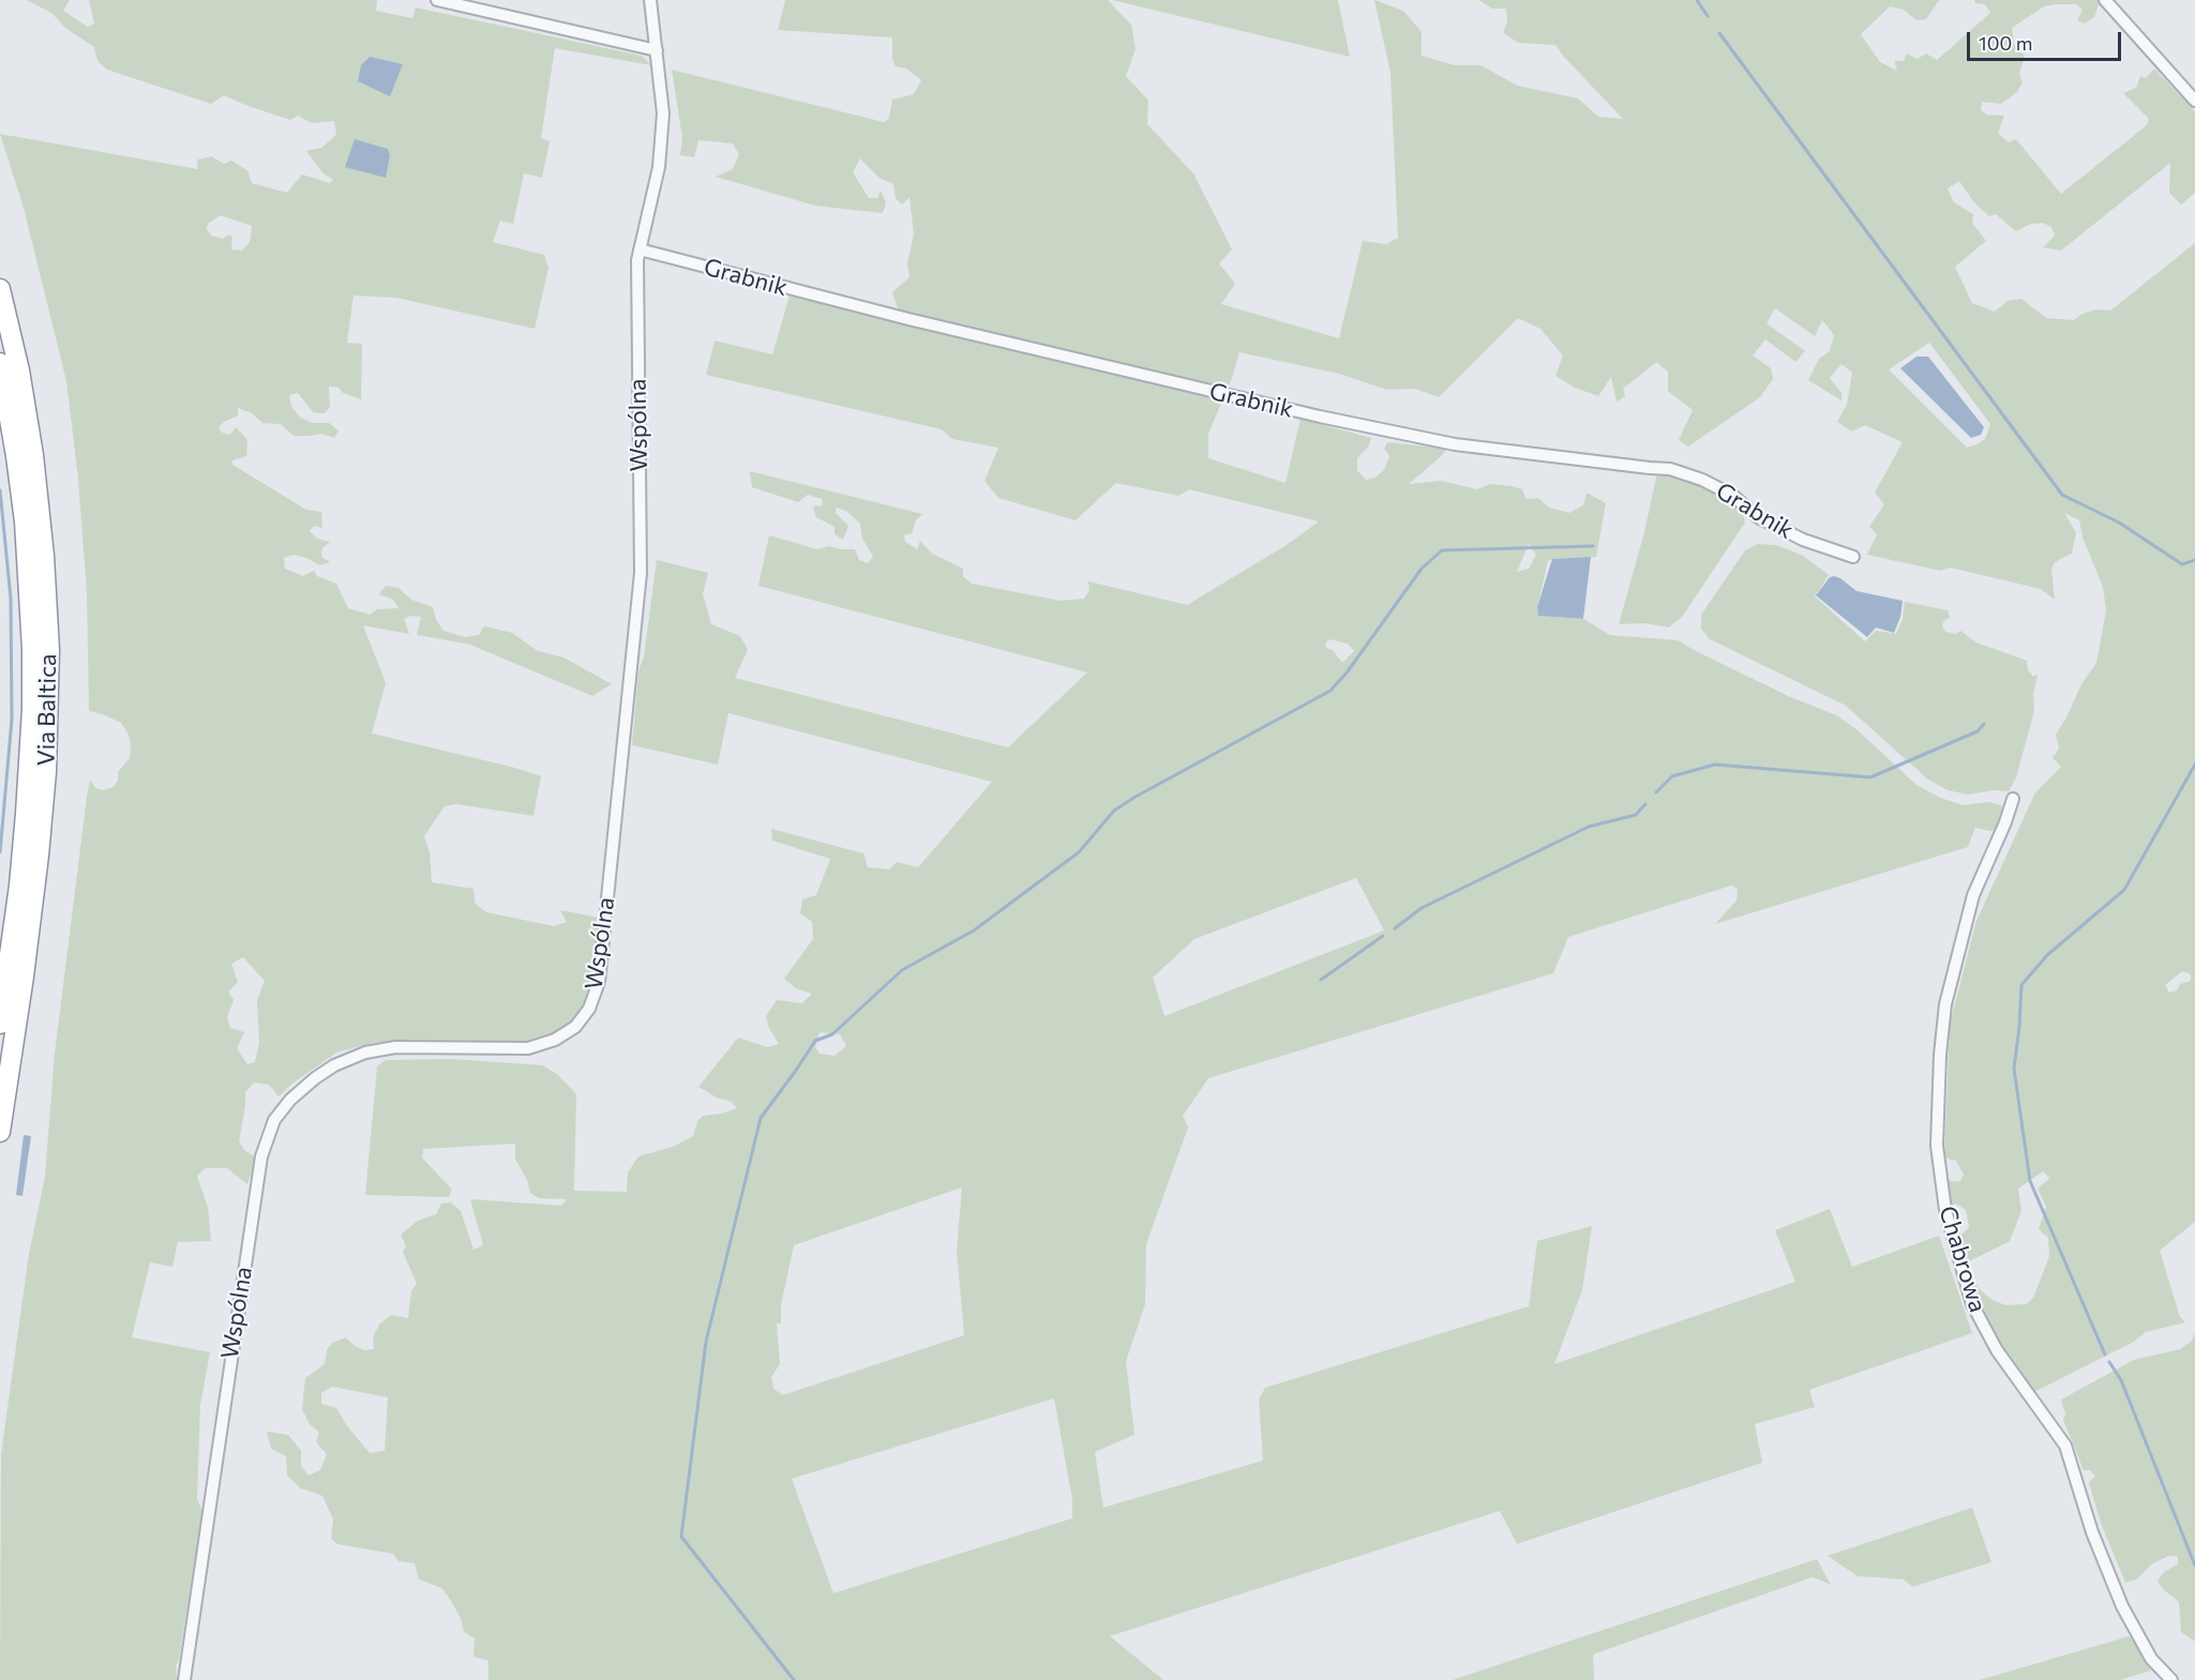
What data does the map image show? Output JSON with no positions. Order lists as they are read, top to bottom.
{
  "streets": {
    "highway": ["Via Baltica"],
    "street": ["Grabnik", "Wspólna", "Chabrowa"]
  },
  "crossings": [
    ["Grabnik", "Wspólna"]
  ],
  "scale_bar": "100 m"
}
